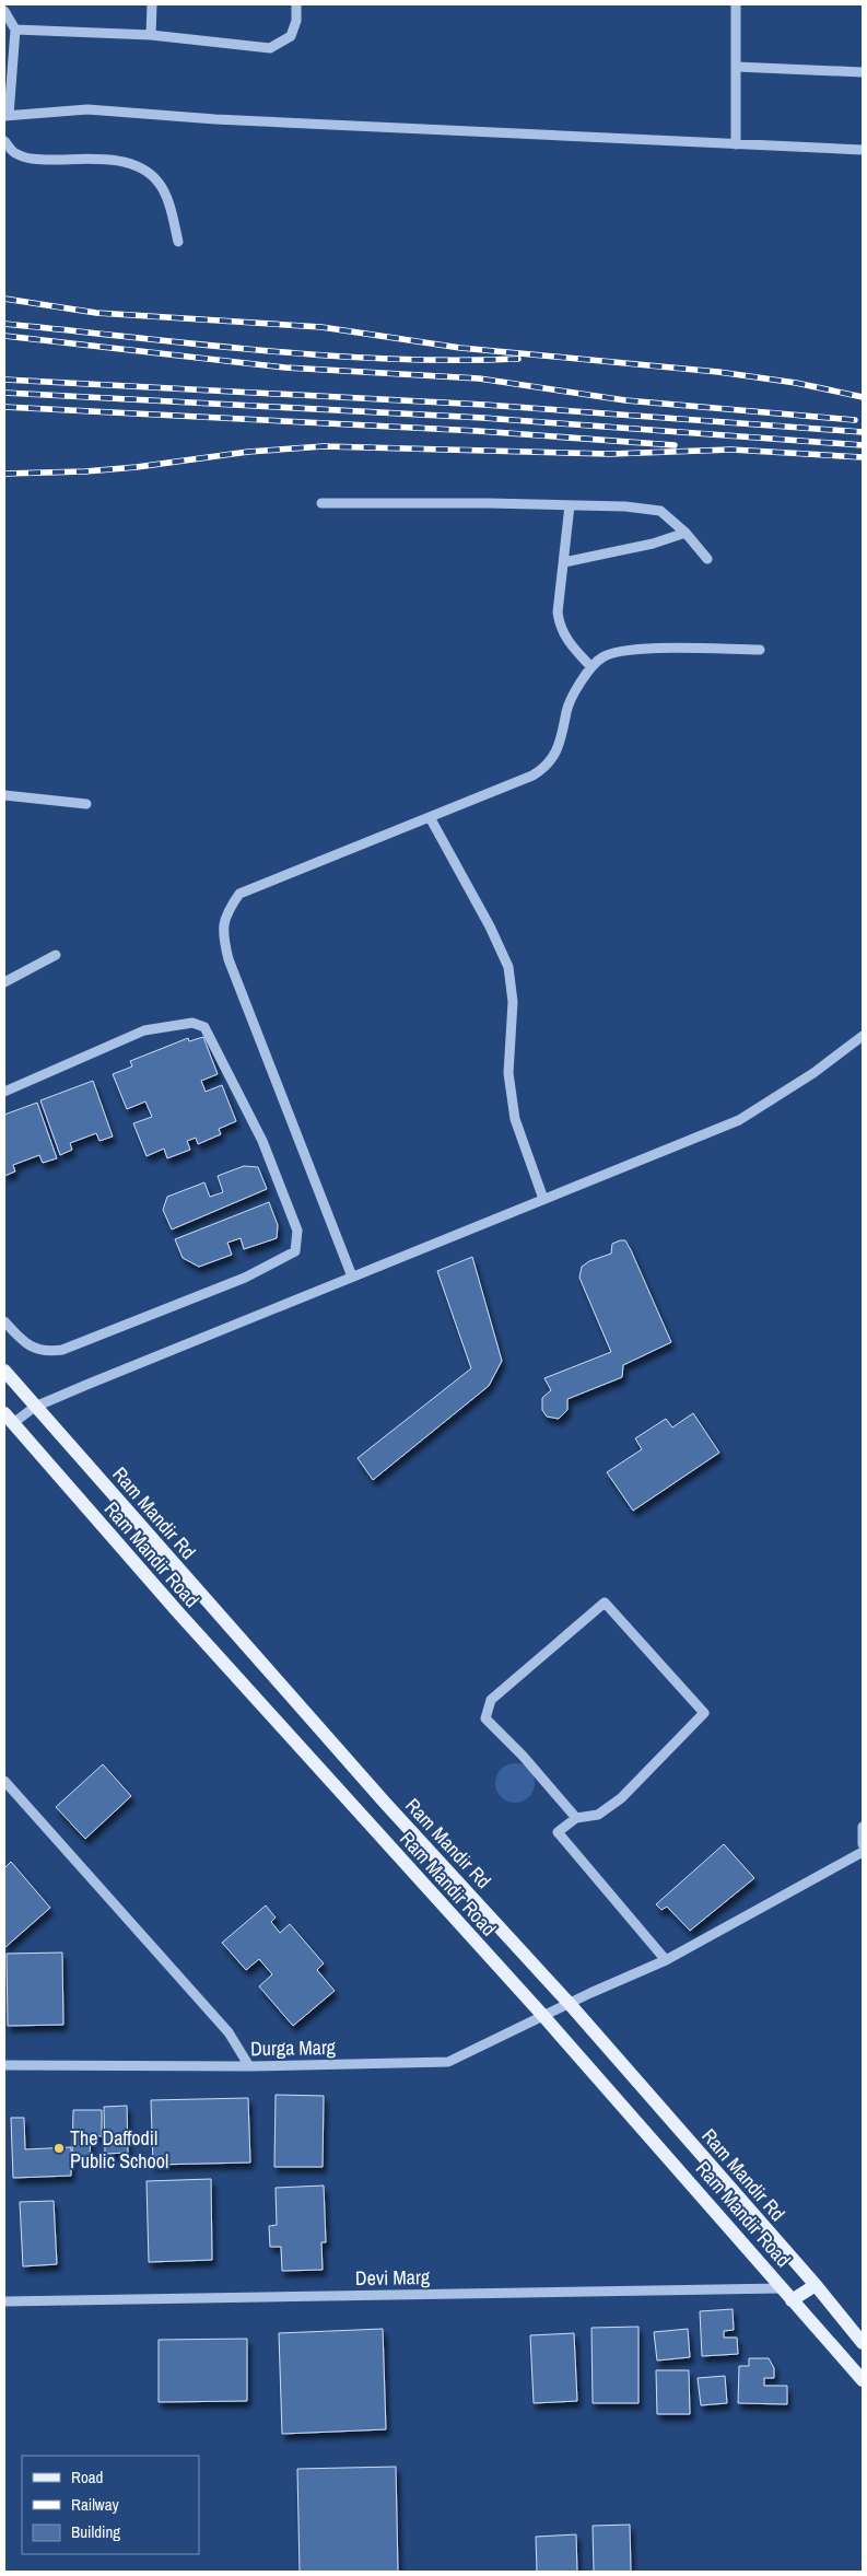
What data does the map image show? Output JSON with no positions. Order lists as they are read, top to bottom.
{
  "streets": {
    "main road": ["Ram Mandir Rd", "Ram Mandir Road"],
    "street": ["Durga Marg", "Devi Marg"]
  },
  "crossings": [
    ["Ram Mandir Rd", "Durga Marg"],
    ["Ram Mandir Road", "Durga Marg"],
    ["Ram Mandir Road", "Devi Marg"]
  ],
  "places": ["The Daffodil Public School"],
  "legend": ["Road", "Railway", "Building"]
}
